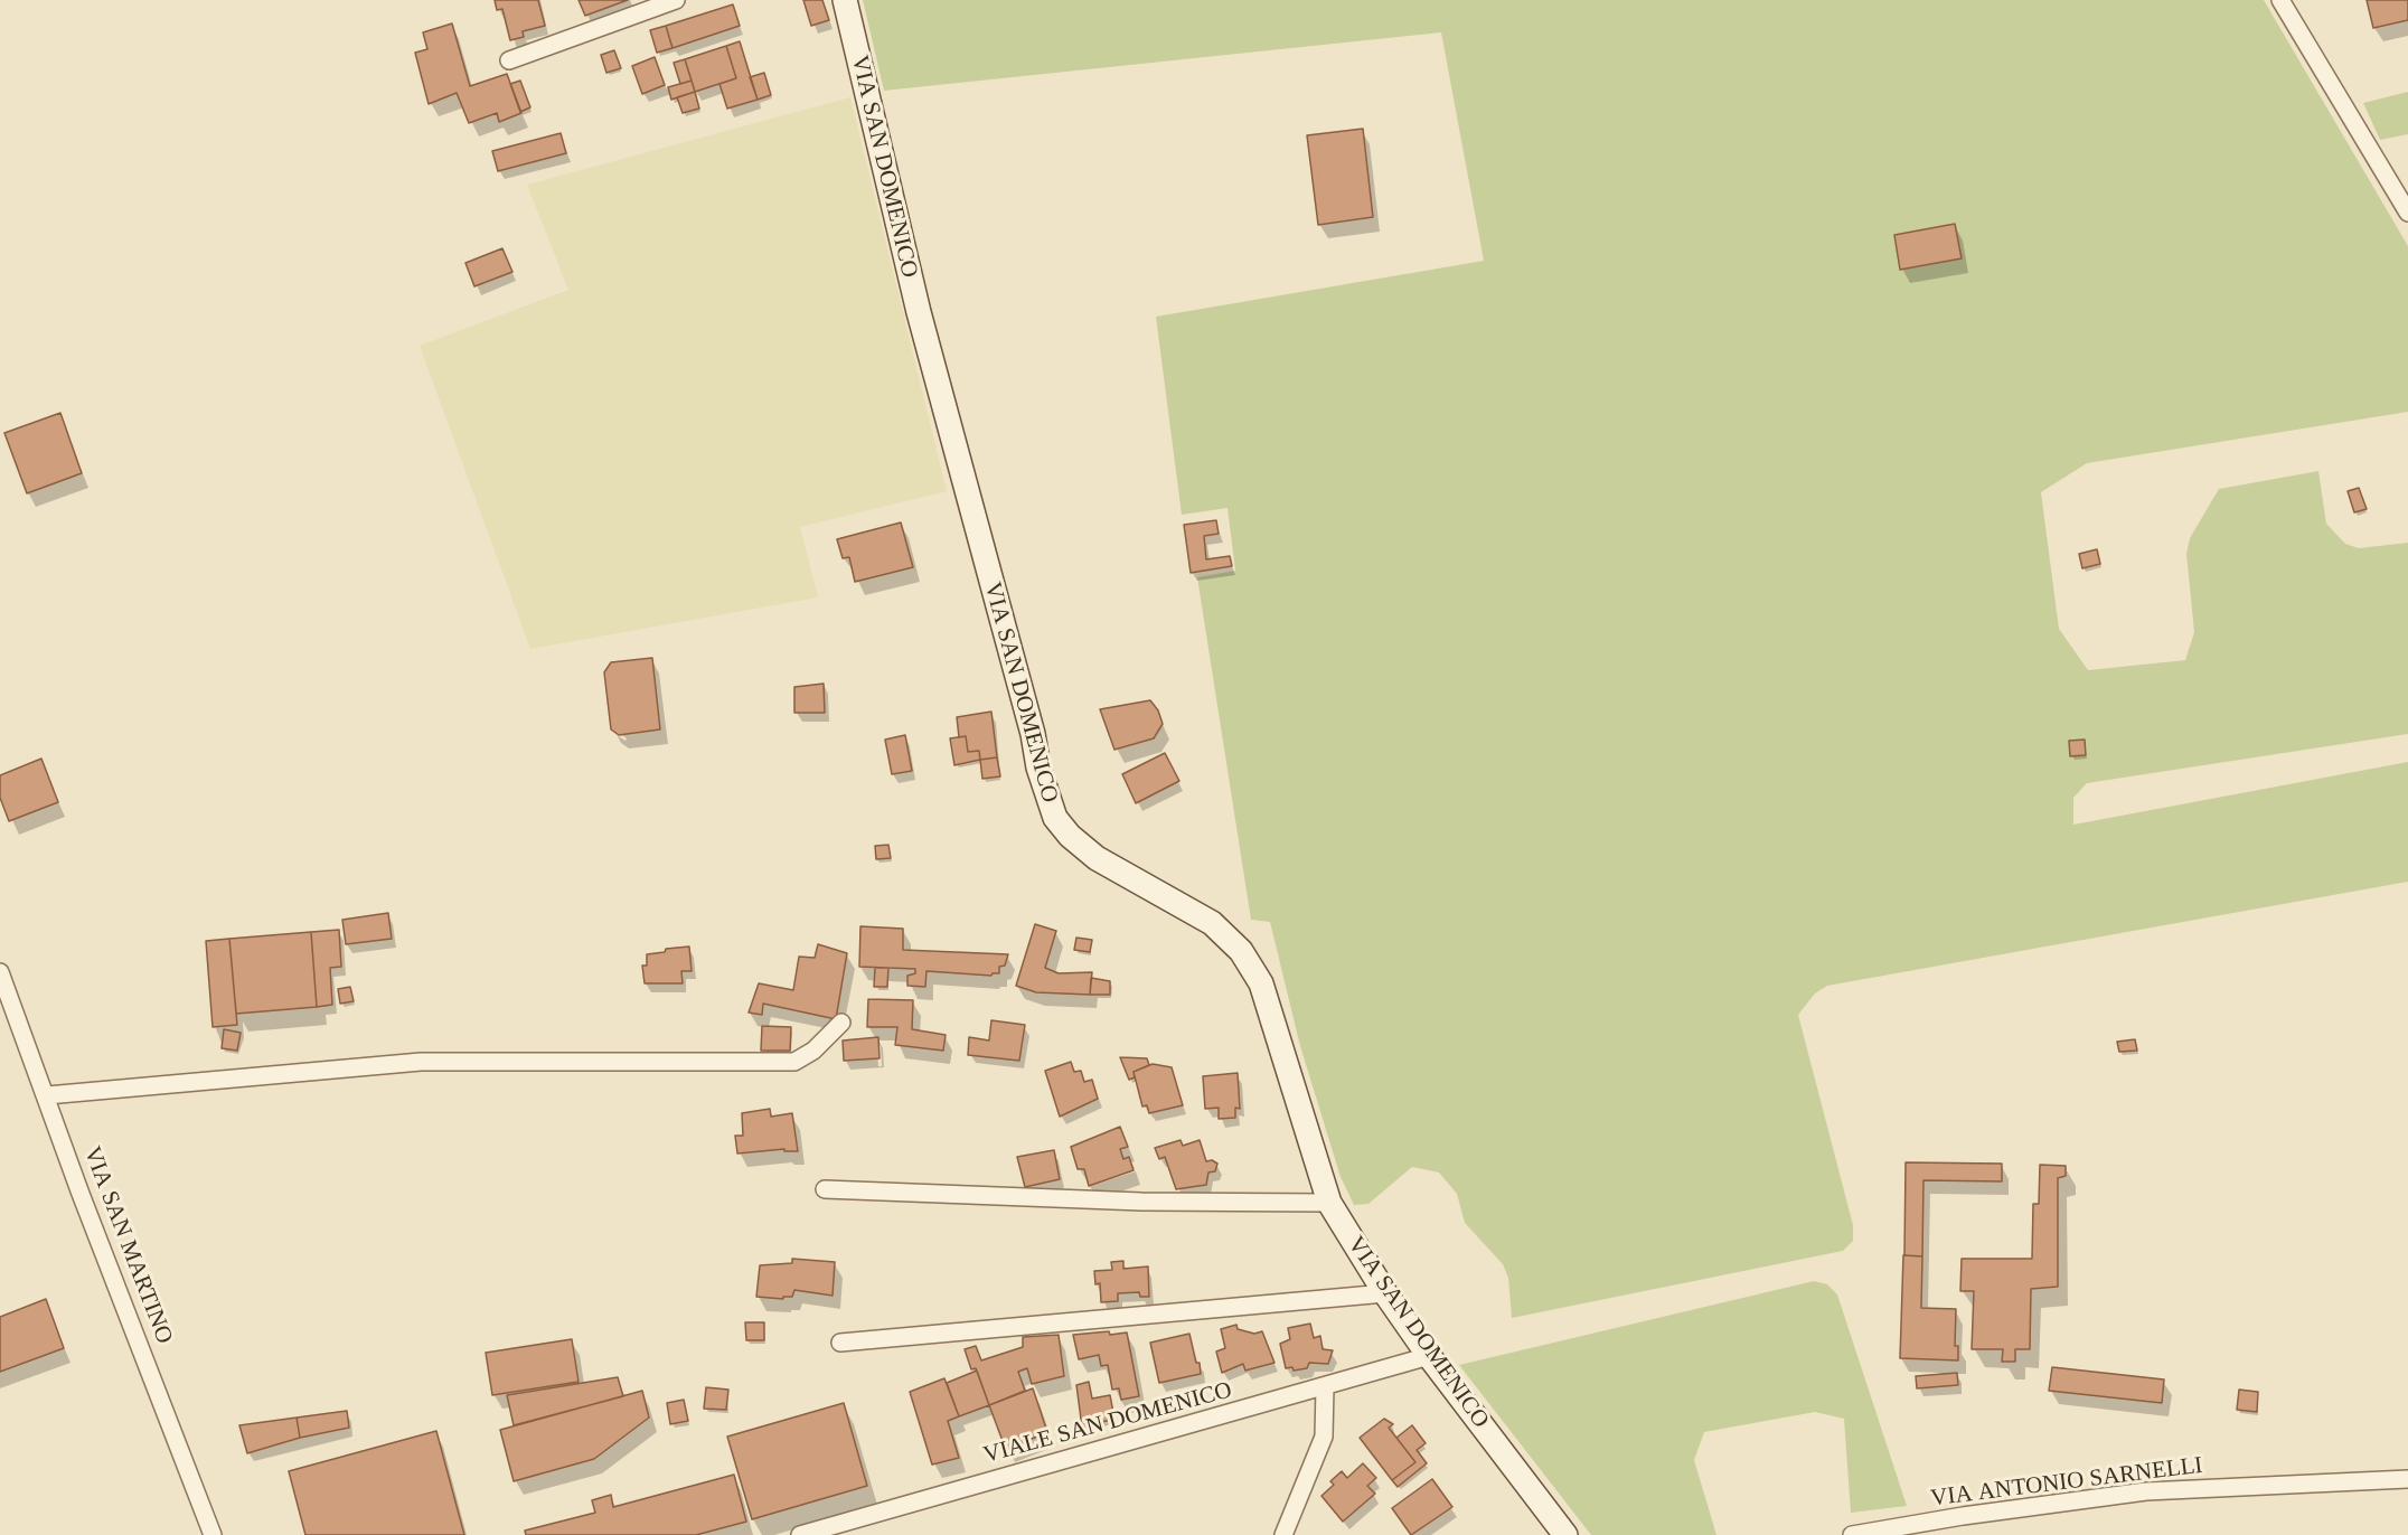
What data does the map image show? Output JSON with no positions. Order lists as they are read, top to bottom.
{
  "streets": {
    "street": [
      "VIA SAN DOMENICO",
      "VIA SAN MARTINO",
      "VIALE SAN DOMENICO",
      "VIA ANTONIO SARNELLI"
    ]
  },
  "crossings": [
    ["VIA SAN DOMENICO", "VIALE SAN DOMENICO"]
  ]
}
